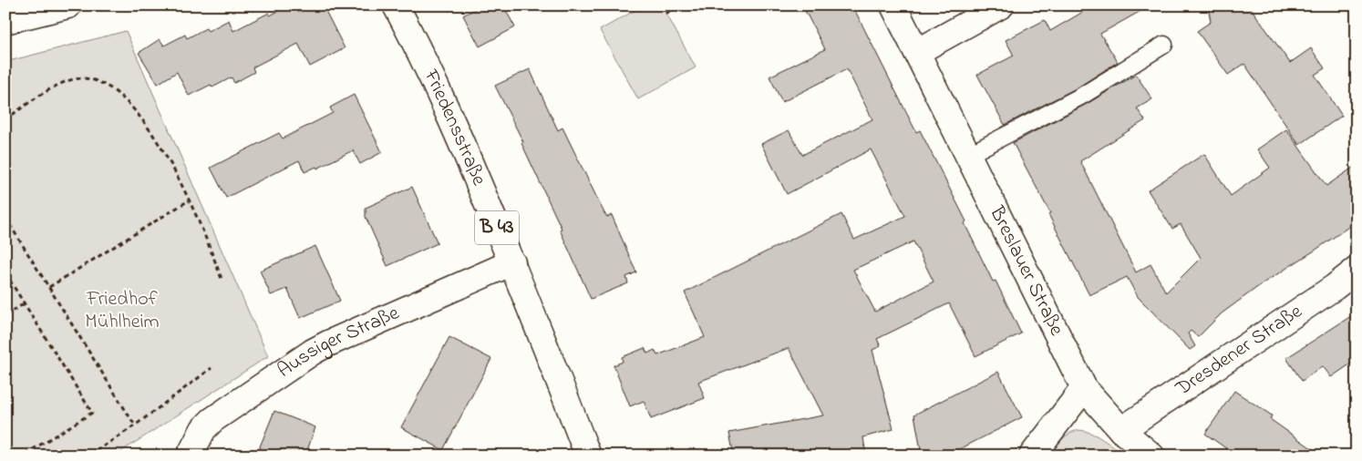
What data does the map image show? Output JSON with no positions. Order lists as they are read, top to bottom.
{
  "streets": {
    "street": [
      "Friedensstraße",
      "B 43",
      "Breslauer Straße",
      "Aussiger Straße",
      "Dresdener Straße"
    ]
  },
  "crossings": [
    ["Friedensstraße", "Aussiger Straße"],
    ["Breslauer Straße", "Dresdener Straße"]
  ],
  "parks": ["Friedhof Mühlheim"]
}
